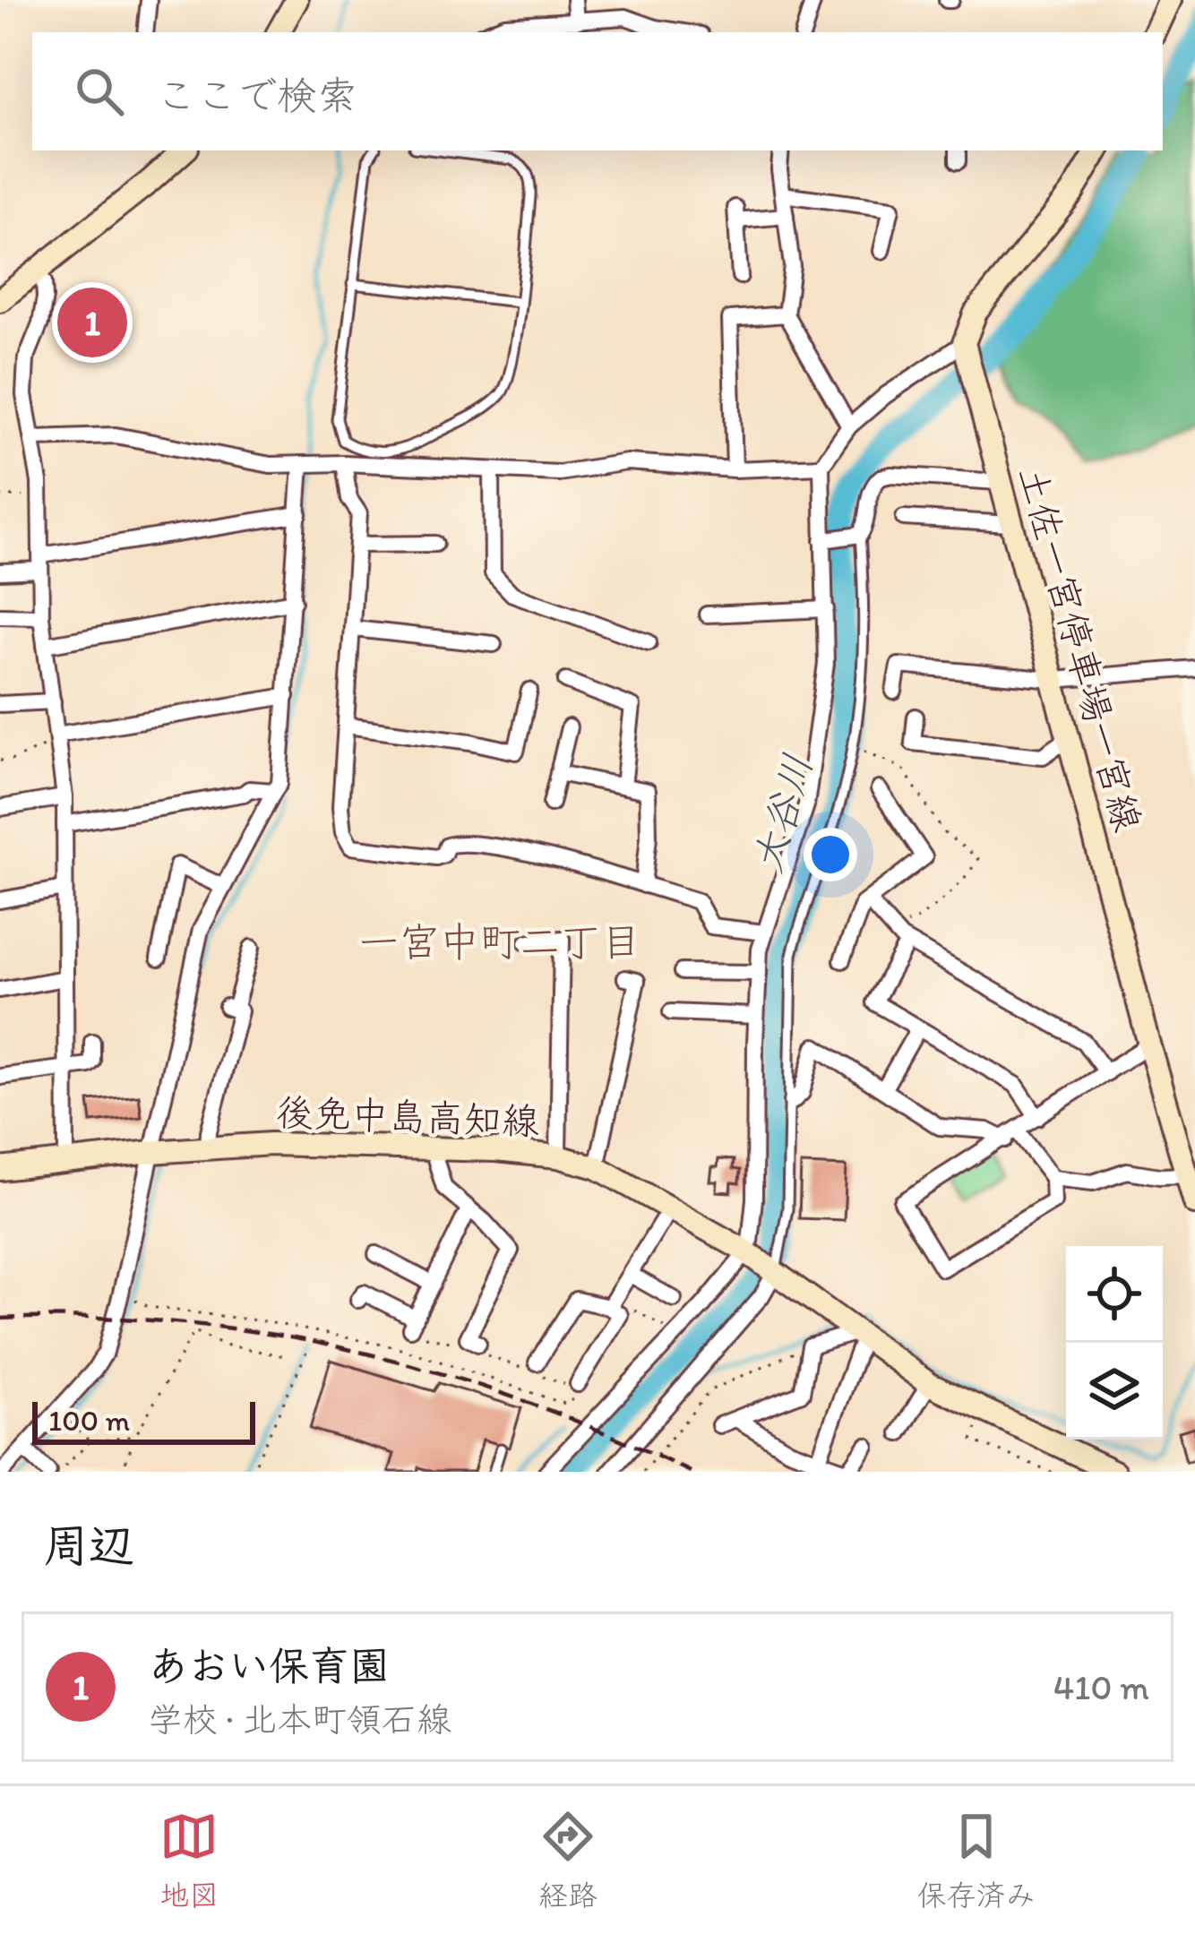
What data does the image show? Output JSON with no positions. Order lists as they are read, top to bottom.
{
  "streets": {
    "main road": ["土佐一宮停車場一宮線", "後免中島高知線"]
  },
  "districts": ["一宮中町二丁目"],
  "water": ["大谷川"],
  "scale_bar": "100 m",
  "page": {
    "search": "ここで検索",
    "pins": "1",
    "scale": "100 m",
    "heading": "周辺",
    "list": [
      {
        "mark": "1",
        "name": "あおい保育園",
        "note": "学校 · 北本町領石線",
        "value": "410 m"
      }
    ],
    "nav": ["地図", "経路", "保存済み"]
  }
}
